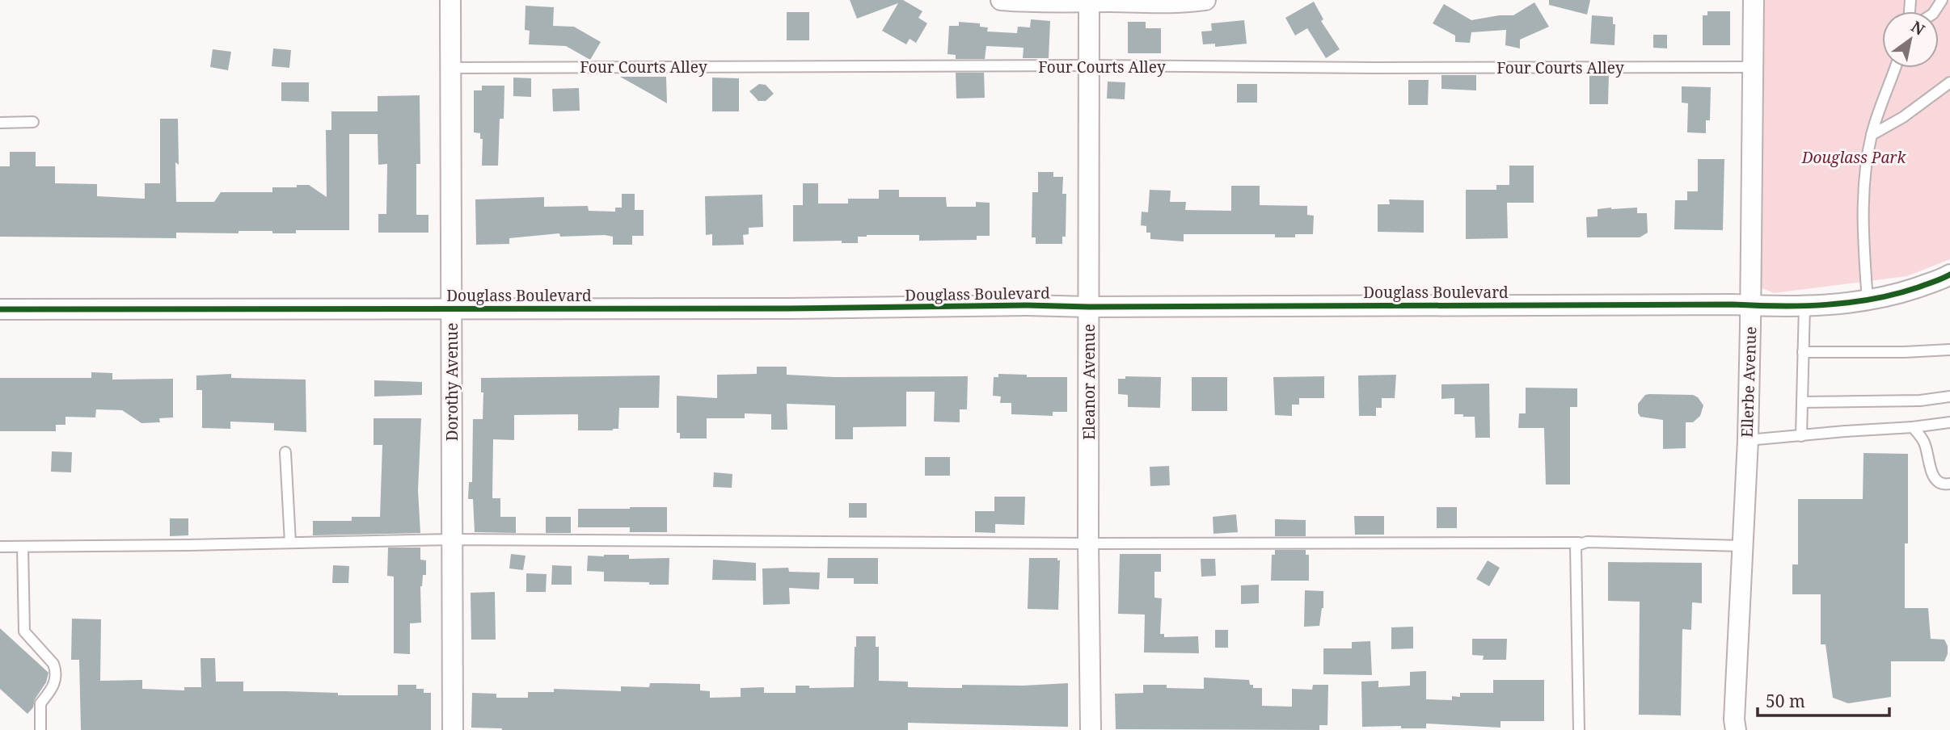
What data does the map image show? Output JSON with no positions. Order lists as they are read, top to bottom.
{
  "streets": {
    "street": [
      "Douglass Boulevard",
      "Dorothy Avenue",
      "Eleanor Avenue",
      "Ellerbe Avenue"
    ],
    "lane": ["Four Courts Alley"]
  },
  "crossings": [
    ["Four Courts Alley", "Dorothy Avenue"],
    ["Four Courts Alley", "Eleanor Avenue"],
    ["Four Courts Alley", "Ellerbe Avenue"],
    ["Douglass Boulevard", "Dorothy Avenue"],
    ["Douglass Boulevard", "Eleanor Avenue"],
    ["Douglass Boulevard", "Ellerbe Avenue"]
  ],
  "parks": ["Douglass Park"],
  "scale_bar": "50 m",
  "north": "top right"
}
